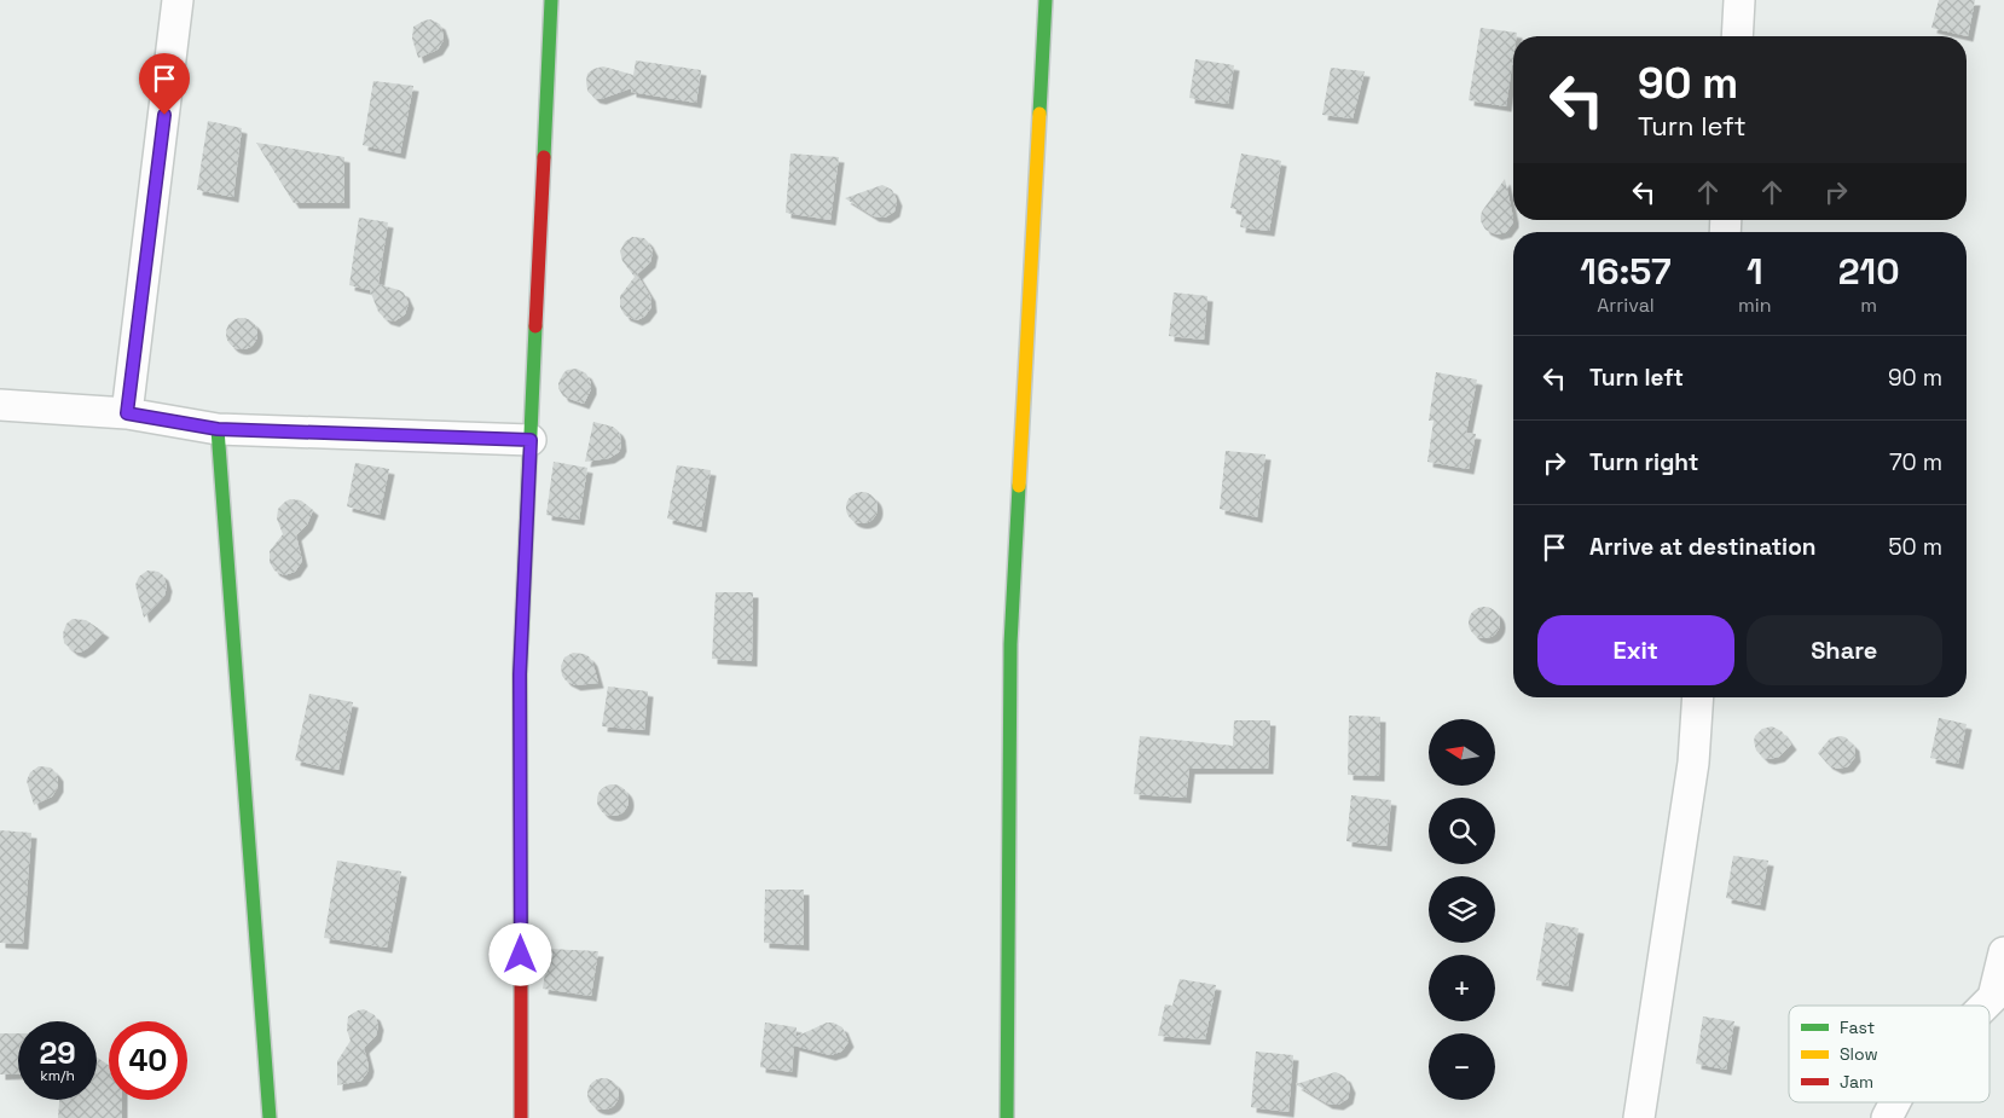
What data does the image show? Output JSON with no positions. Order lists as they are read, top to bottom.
{
  "legend": ["Fast", "Slow", "Jam"],
  "north": "left",
  "page": {
    "turn": ["90 m", "Turn left"],
    "eta": [
      "16:57",
      "Arrival",
      "1",
      "min",
      "210",
      "m"
    ],
    "list": [
      {
        "name": "Turn left",
        "value": "90 m"
      },
      {
        "name": "Turn right",
        "value": "70 m"
      },
      {
        "name": "Arrive at destination",
        "value": "50 m"
      }
    ],
    "buttons": ["Exit", "Share"],
    "map_buttons": ["+", "−"],
    "speed": "29 km/h",
    "limit": "40"
  }
}
